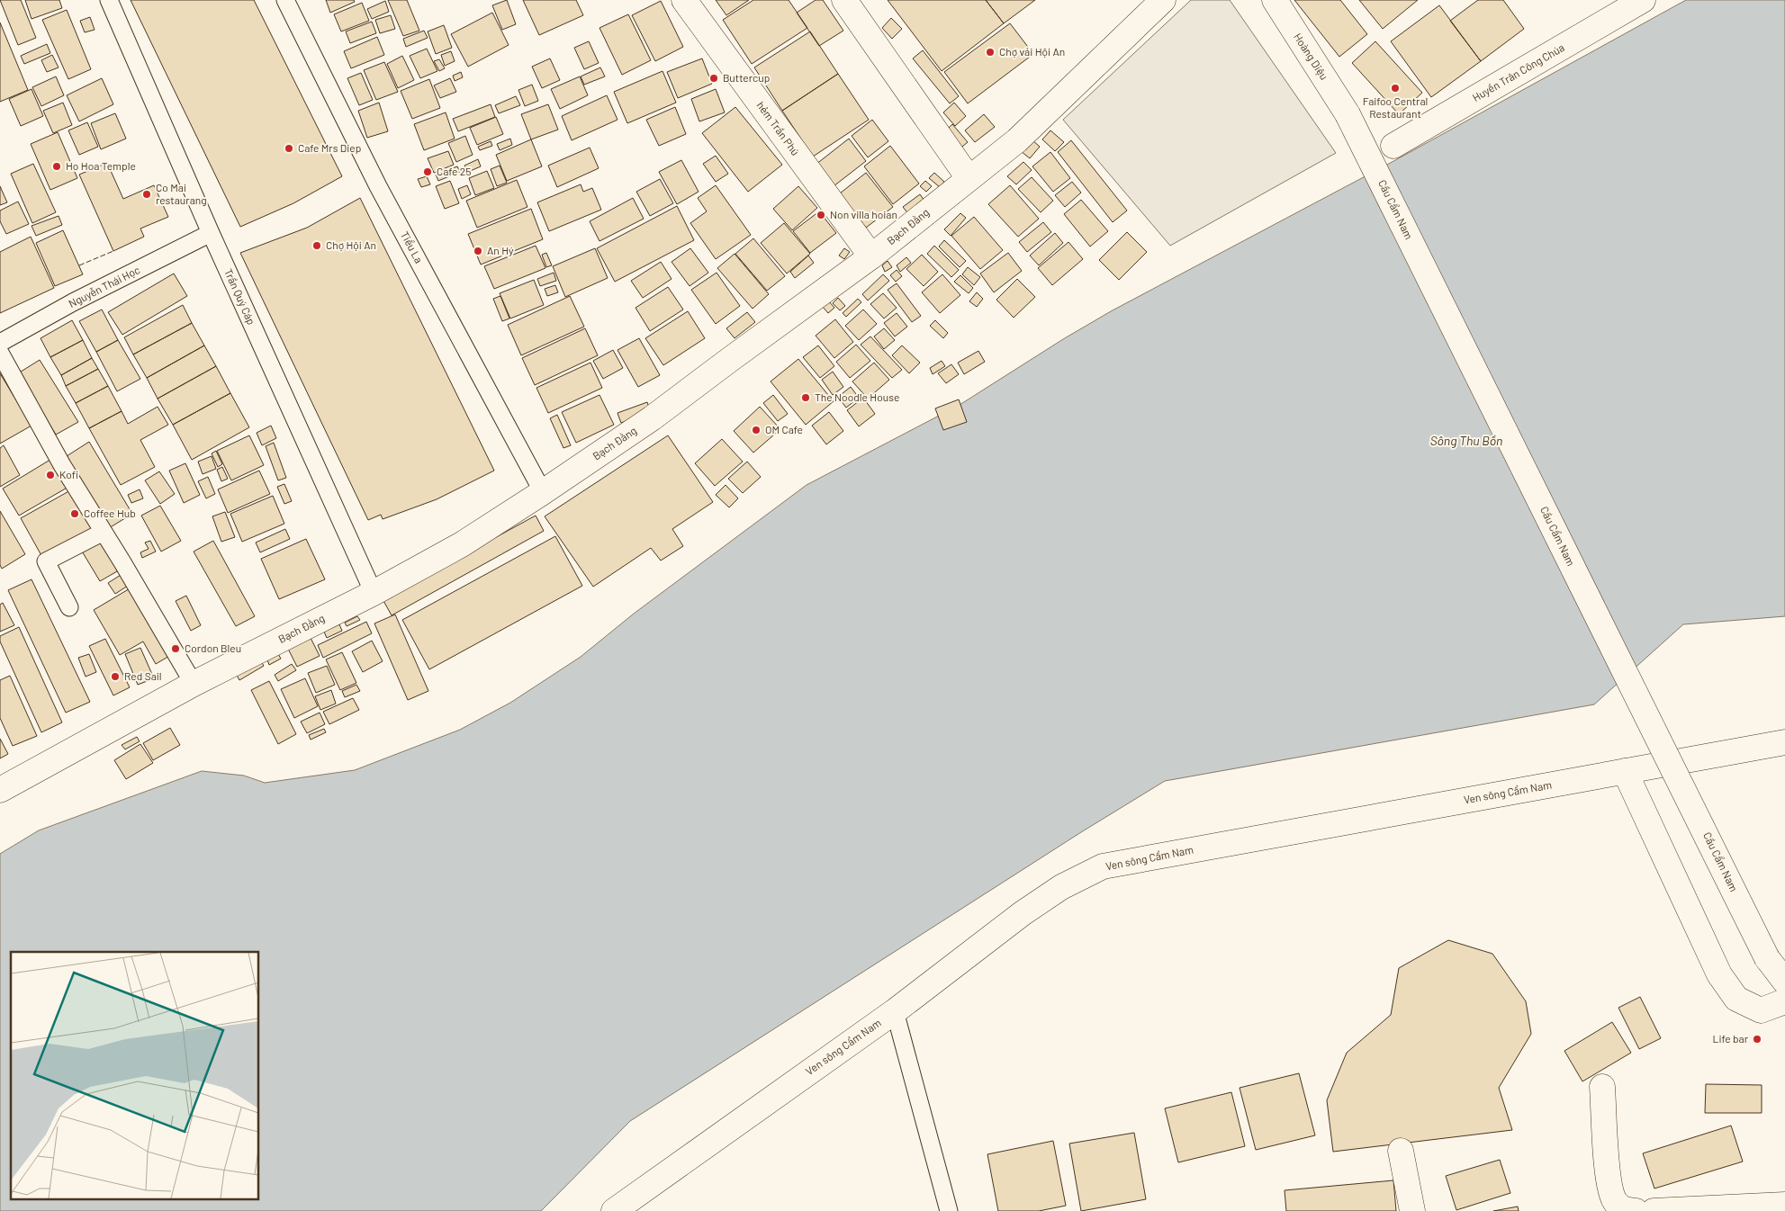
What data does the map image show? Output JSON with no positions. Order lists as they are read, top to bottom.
{
  "streets": {
    "street": [
      "Hoàng Diệu",
      "Huyền Trân Công Chúa",
      "hẻm Trần Phú",
      "Cầu Cẩm Nam",
      "Bạch Đằng",
      "Ven sông Cẩm Nam"
    ],
    "lane": ["Tiểu La", "Nguyễn Thái Học", "Trần Quý Cáp"]
  },
  "crossings": [
    ["Hoàng Diệu", "Cầu Cẩm Nam"],
    ["hẻm Trần Phú", "Bạch Đằng"],
    ["Bạch Đằng", "Tiểu La"],
    ["Bạch Đằng", "Trần Quý Cáp"],
    ["Nguyễn Thái Học", "Trần Quý Cáp"]
  ],
  "water": ["Sông Thu Bồn"],
  "places": [
    "Chợ vải Hội An",
    "Buttercup",
    "Faifoo Central Restaurant",
    "Cafe Mrs Diep",
    "Ho Hoa Temple",
    "Cafe 25",
    "Co Mai restaurang",
    "Non villa hoian",
    "Chợ Hội An",
    "An Hý",
    "The Noodle House",
    "OM Cafe",
    "Kofi",
    "Coffee Hub",
    "Cordon Bleu",
    "Red Sail",
    "Life bar"
  ]
}
